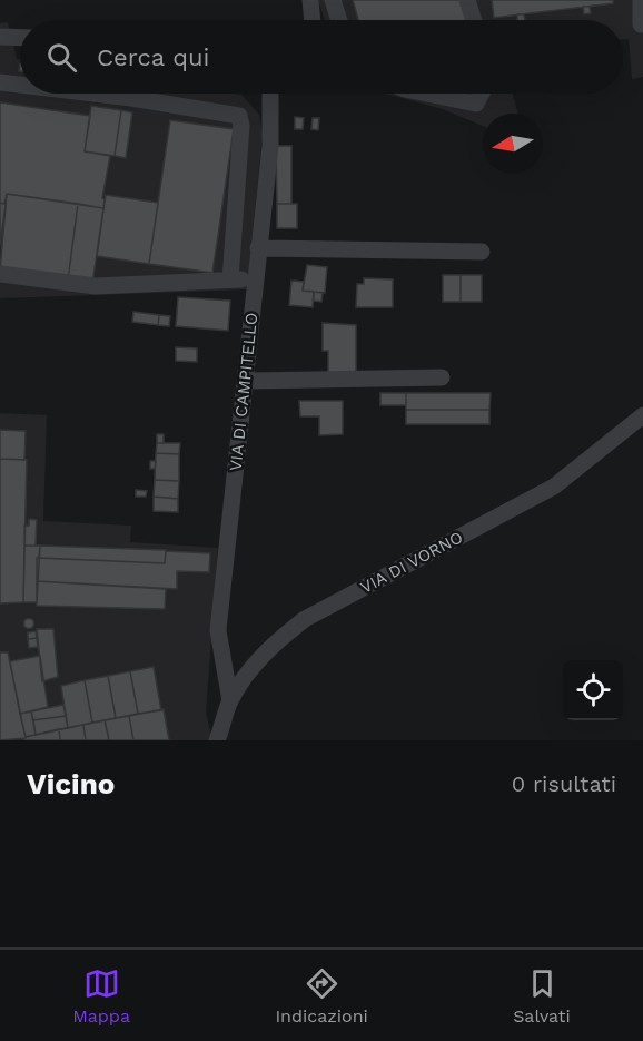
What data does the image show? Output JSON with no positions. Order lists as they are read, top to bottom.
{
  "streets": {
    "street": ["VIA DI CAMPITELLO", "VIA DI VORNO"]
  },
  "crossings": [
    ["VIA DI CAMPITELLO", "VIA DI VORNO"]
  ],
  "north": "left",
  "page": {
    "search": "Cerca qui",
    "heading": ["Vicino", "0 risultati"],
    "nav": ["Mappa", "Indicazioni", "Salvati"]
  }
}
